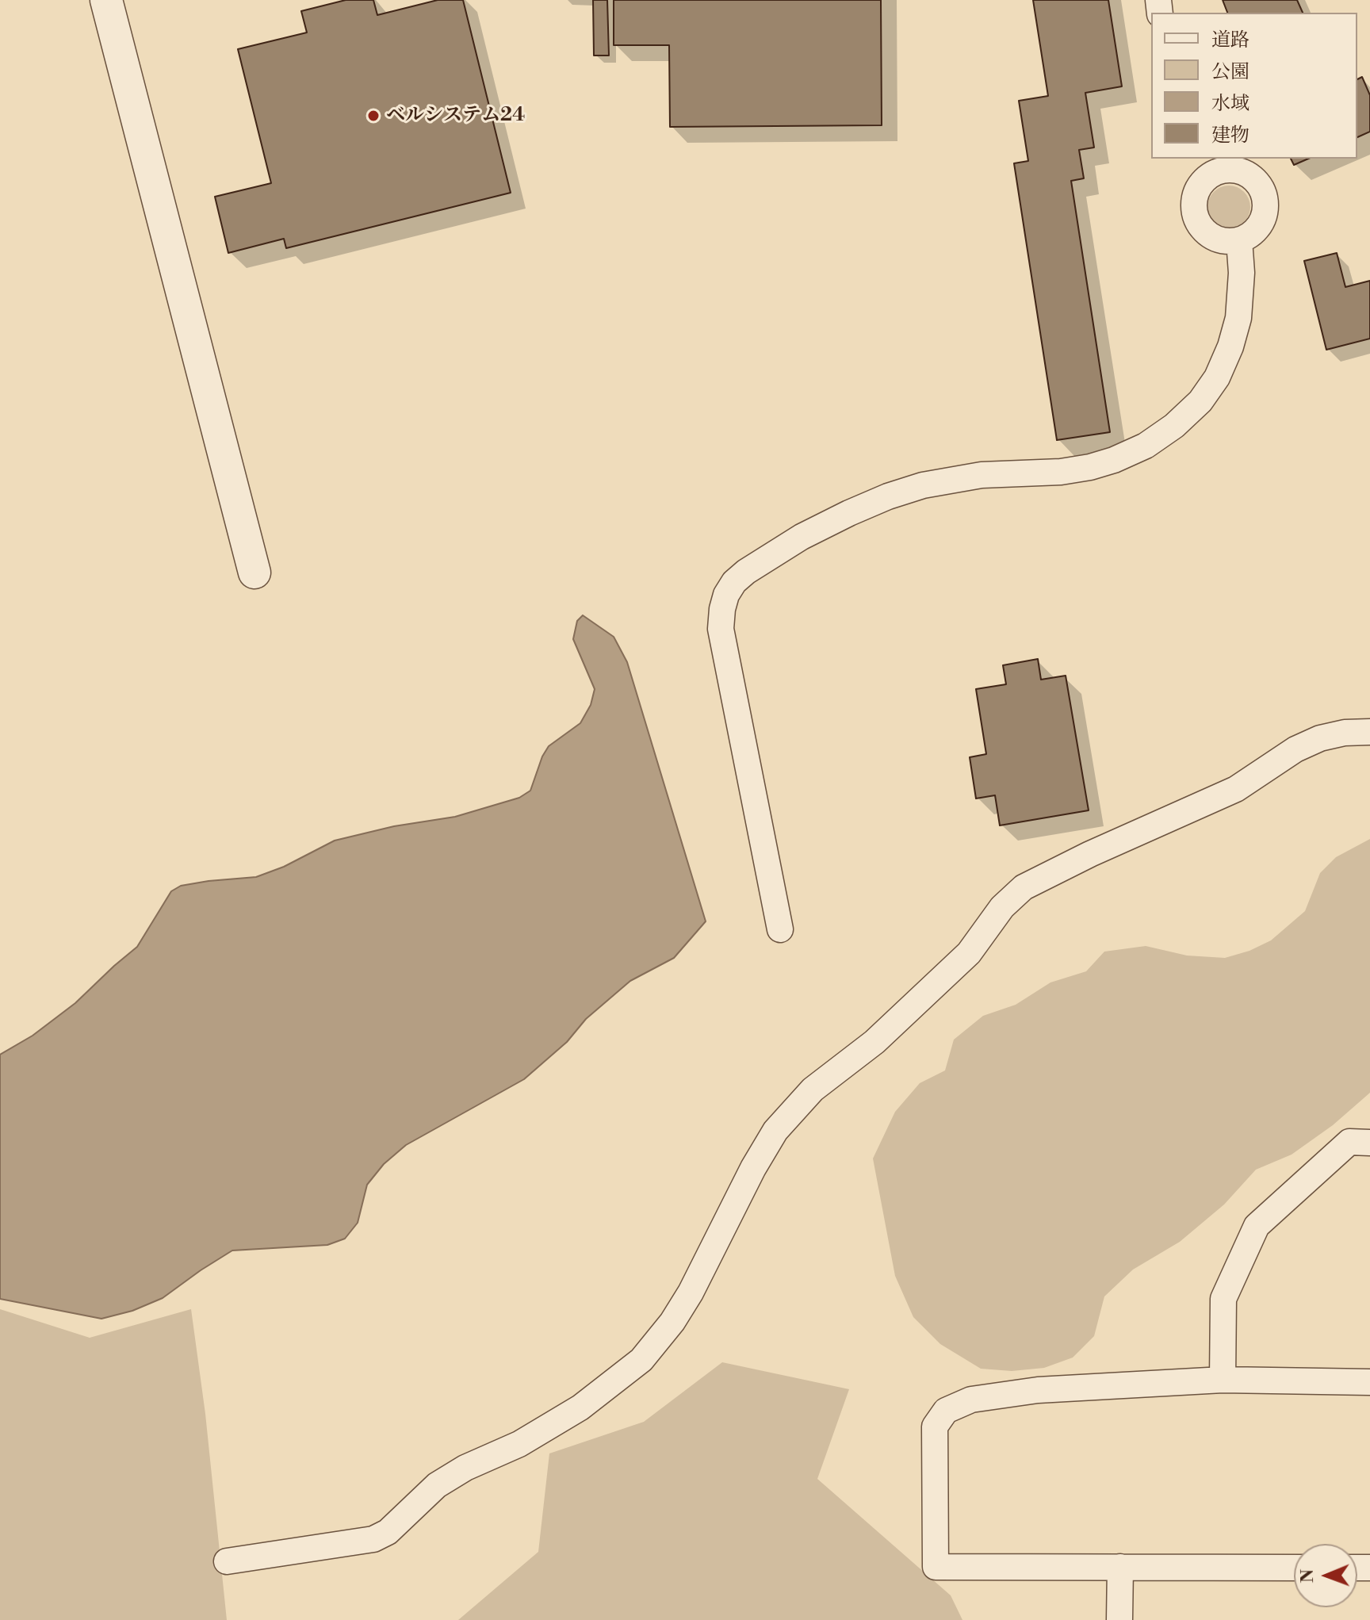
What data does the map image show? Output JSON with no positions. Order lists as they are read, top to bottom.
{
  "places": ["ベルシステム24"],
  "legend": [
    "道路",
    "公園",
    "水域",
    "建物"
  ],
  "north": "left"
}
